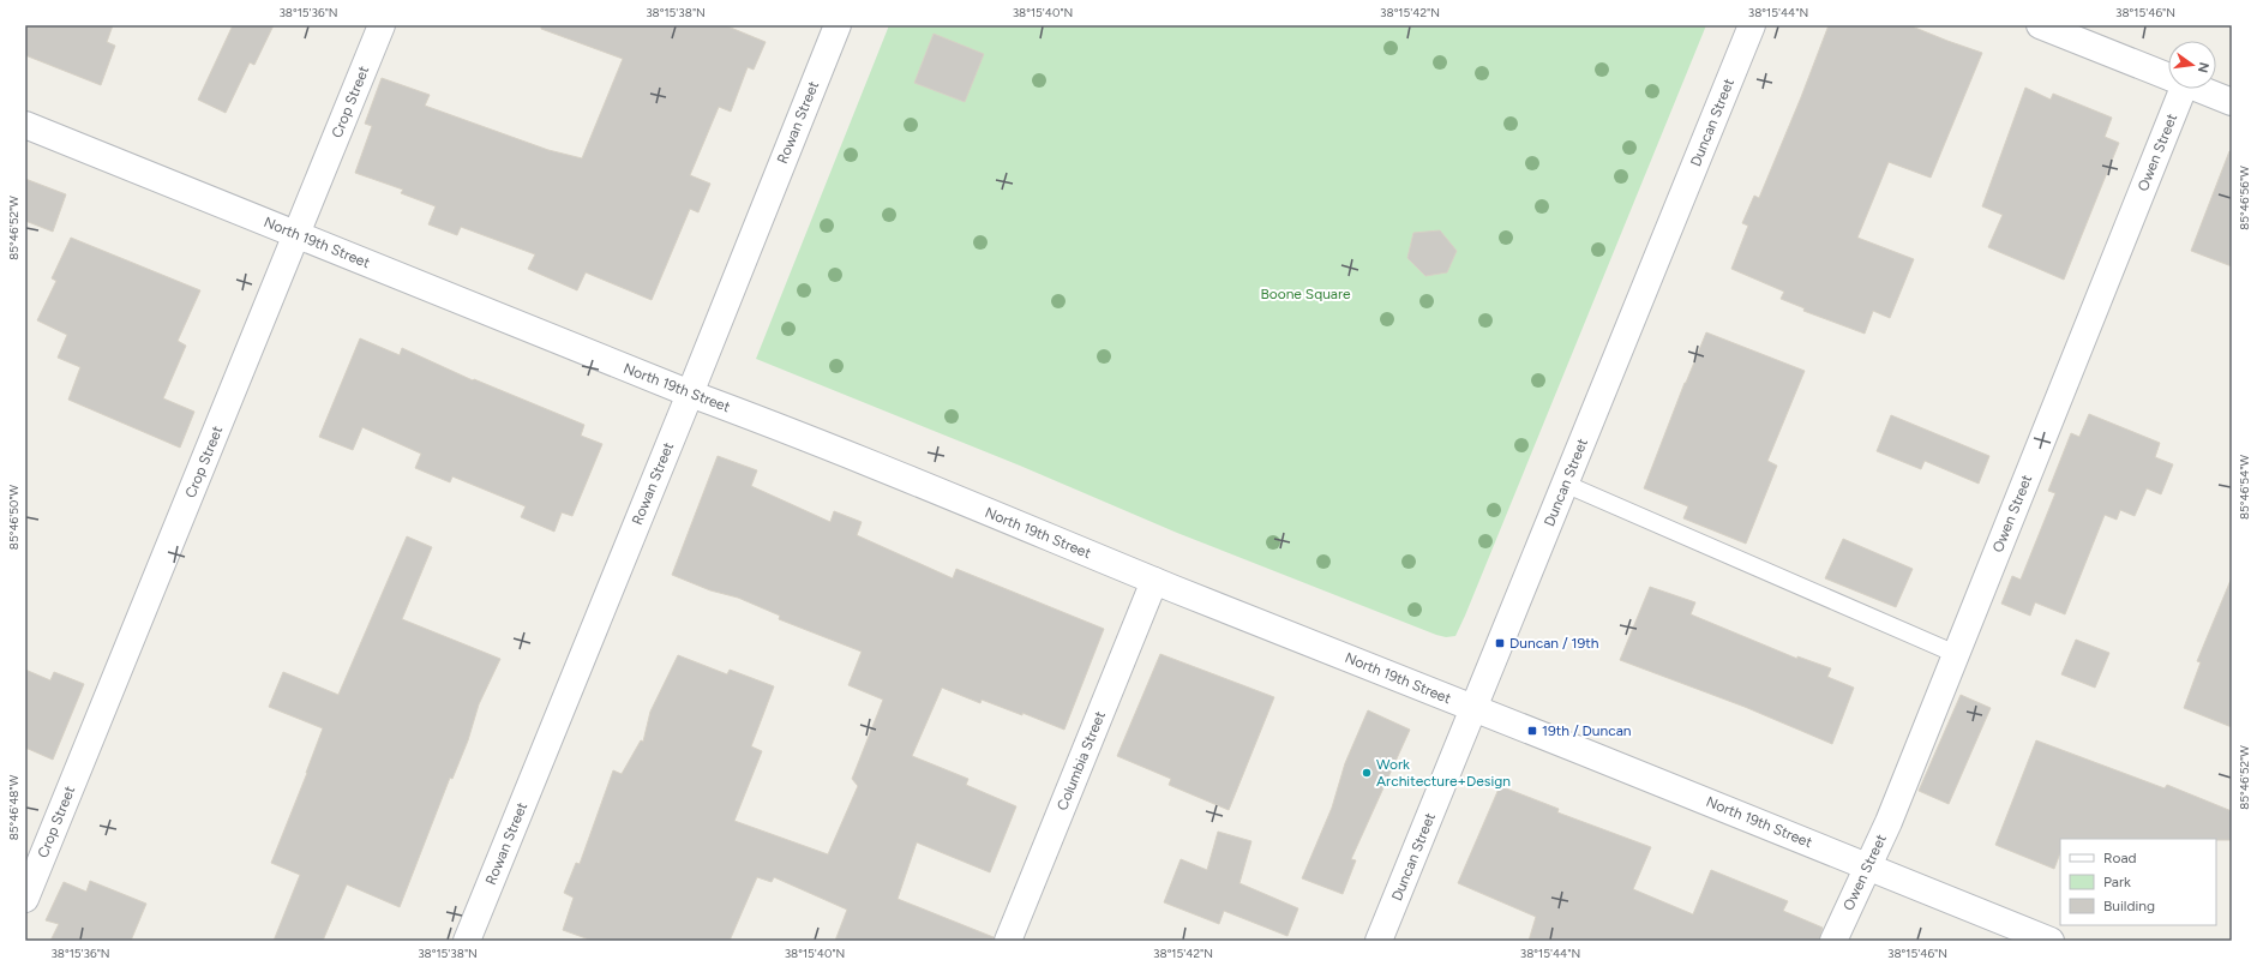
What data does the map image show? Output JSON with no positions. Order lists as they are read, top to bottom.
{
  "streets": {
    "street": [
      "Crop Street",
      "Rowan Street",
      "Duncan Street",
      "Owen Street",
      "North 19th Street",
      "Columbia Street"
    ]
  },
  "crossings": [
    ["Crop Street", "North 19th Street"],
    ["Rowan Street", "North 19th Street"],
    ["Duncan Street", "North 19th Street"],
    ["Owen Street", "North 19th Street"],
    ["North 19th Street", "Columbia Street"]
  ],
  "parks": ["Boone Square"],
  "places": {
    "transit": ["Duncan / 19th", "19th / Duncan"],
    "other": ["Work Architecture+Design"]
  },
  "legend": ["Road", "Park", "Building"],
  "north": "right",
  "coordinates": [
    "38°15'36\"N",
    "38°15'38\"N",
    "38°15'40\"N",
    "38°15'42\"N",
    "38°15'44\"N",
    "38°15'46\"N",
    "85°46'56\"W",
    "85°46'52\"W",
    "85°46'54\"W",
    "85°46'50\"W",
    "85°46'48\"W"
  ]
}
